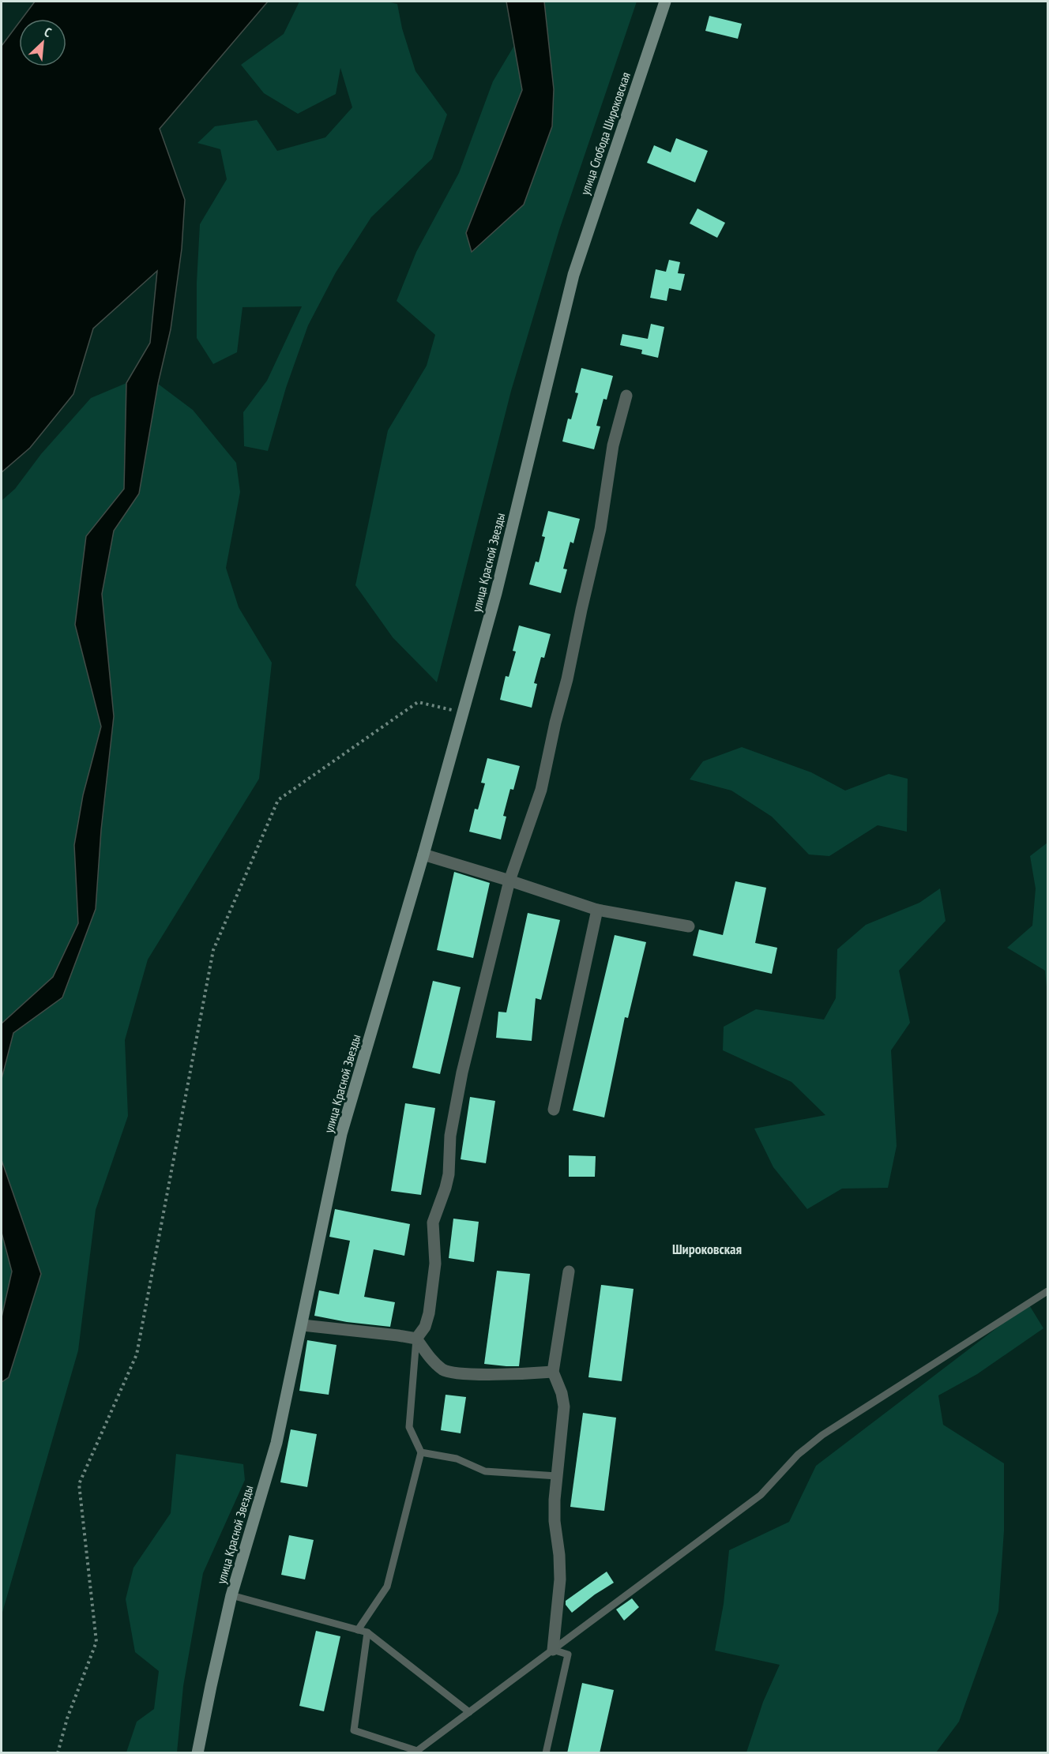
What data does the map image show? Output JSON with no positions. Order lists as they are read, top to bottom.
{
  "streets": {
    "street": ["улица Слобода Широковская", "улица Красной Звезды"]
  },
  "crossings": [
    ["улица Слобода Широковская", "улица Красной Звезды"]
  ],
  "districts": ["Широковская"],
  "north": "top right"
}
